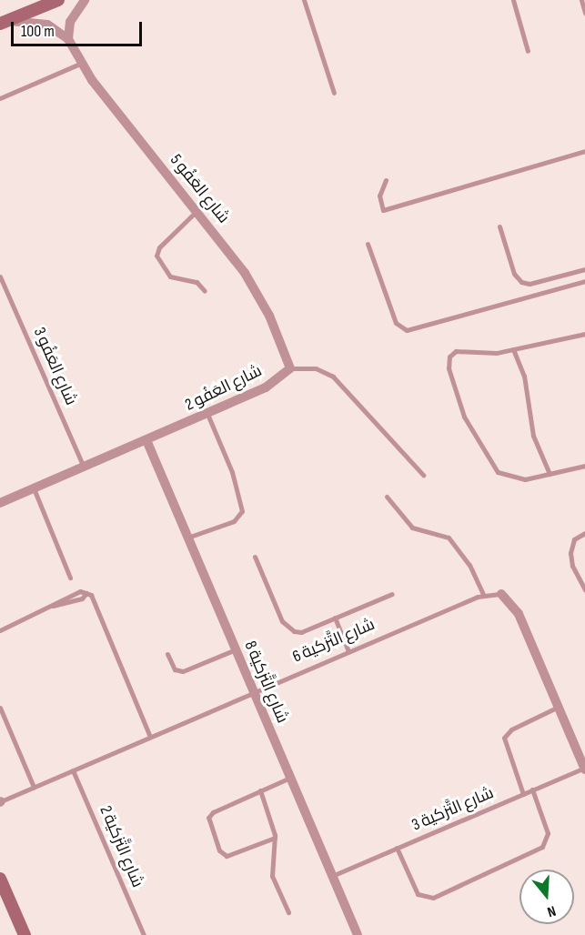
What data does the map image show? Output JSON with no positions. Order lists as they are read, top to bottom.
{
  "streets": {
    "street": [
      "شارع العَفُو 5",
      "شارع العَفُو 2",
      "شارع التَّزكية 6",
      "شارع التَّزكية 8"
    ],
    "lane": ["شارع العَفُو 3", "شارع التَّزكية 3", "شارع التَّزكية 2"]
  },
  "crossings": [
    ["شارع العَفُو 5", "شارع العَفُو 2"],
    ["شارع العَفُو 3", "شارع العَفُو 2"],
    ["شارع العَفُو 2", "شارع التَّزكية 8"],
    ["شارع التَّزكية 6", "شارع التَّزكية 8"],
    ["شارع التَّزكية 6", "شارع التَّزكية 3"],
    ["شارع التَّزكية 6", "شارع التَّزكية 2"],
    ["شارع التَّزكية 8", "شارع التَّزكية 3"]
  ],
  "scale_bar": "100 m",
  "north": "bottom"
}
